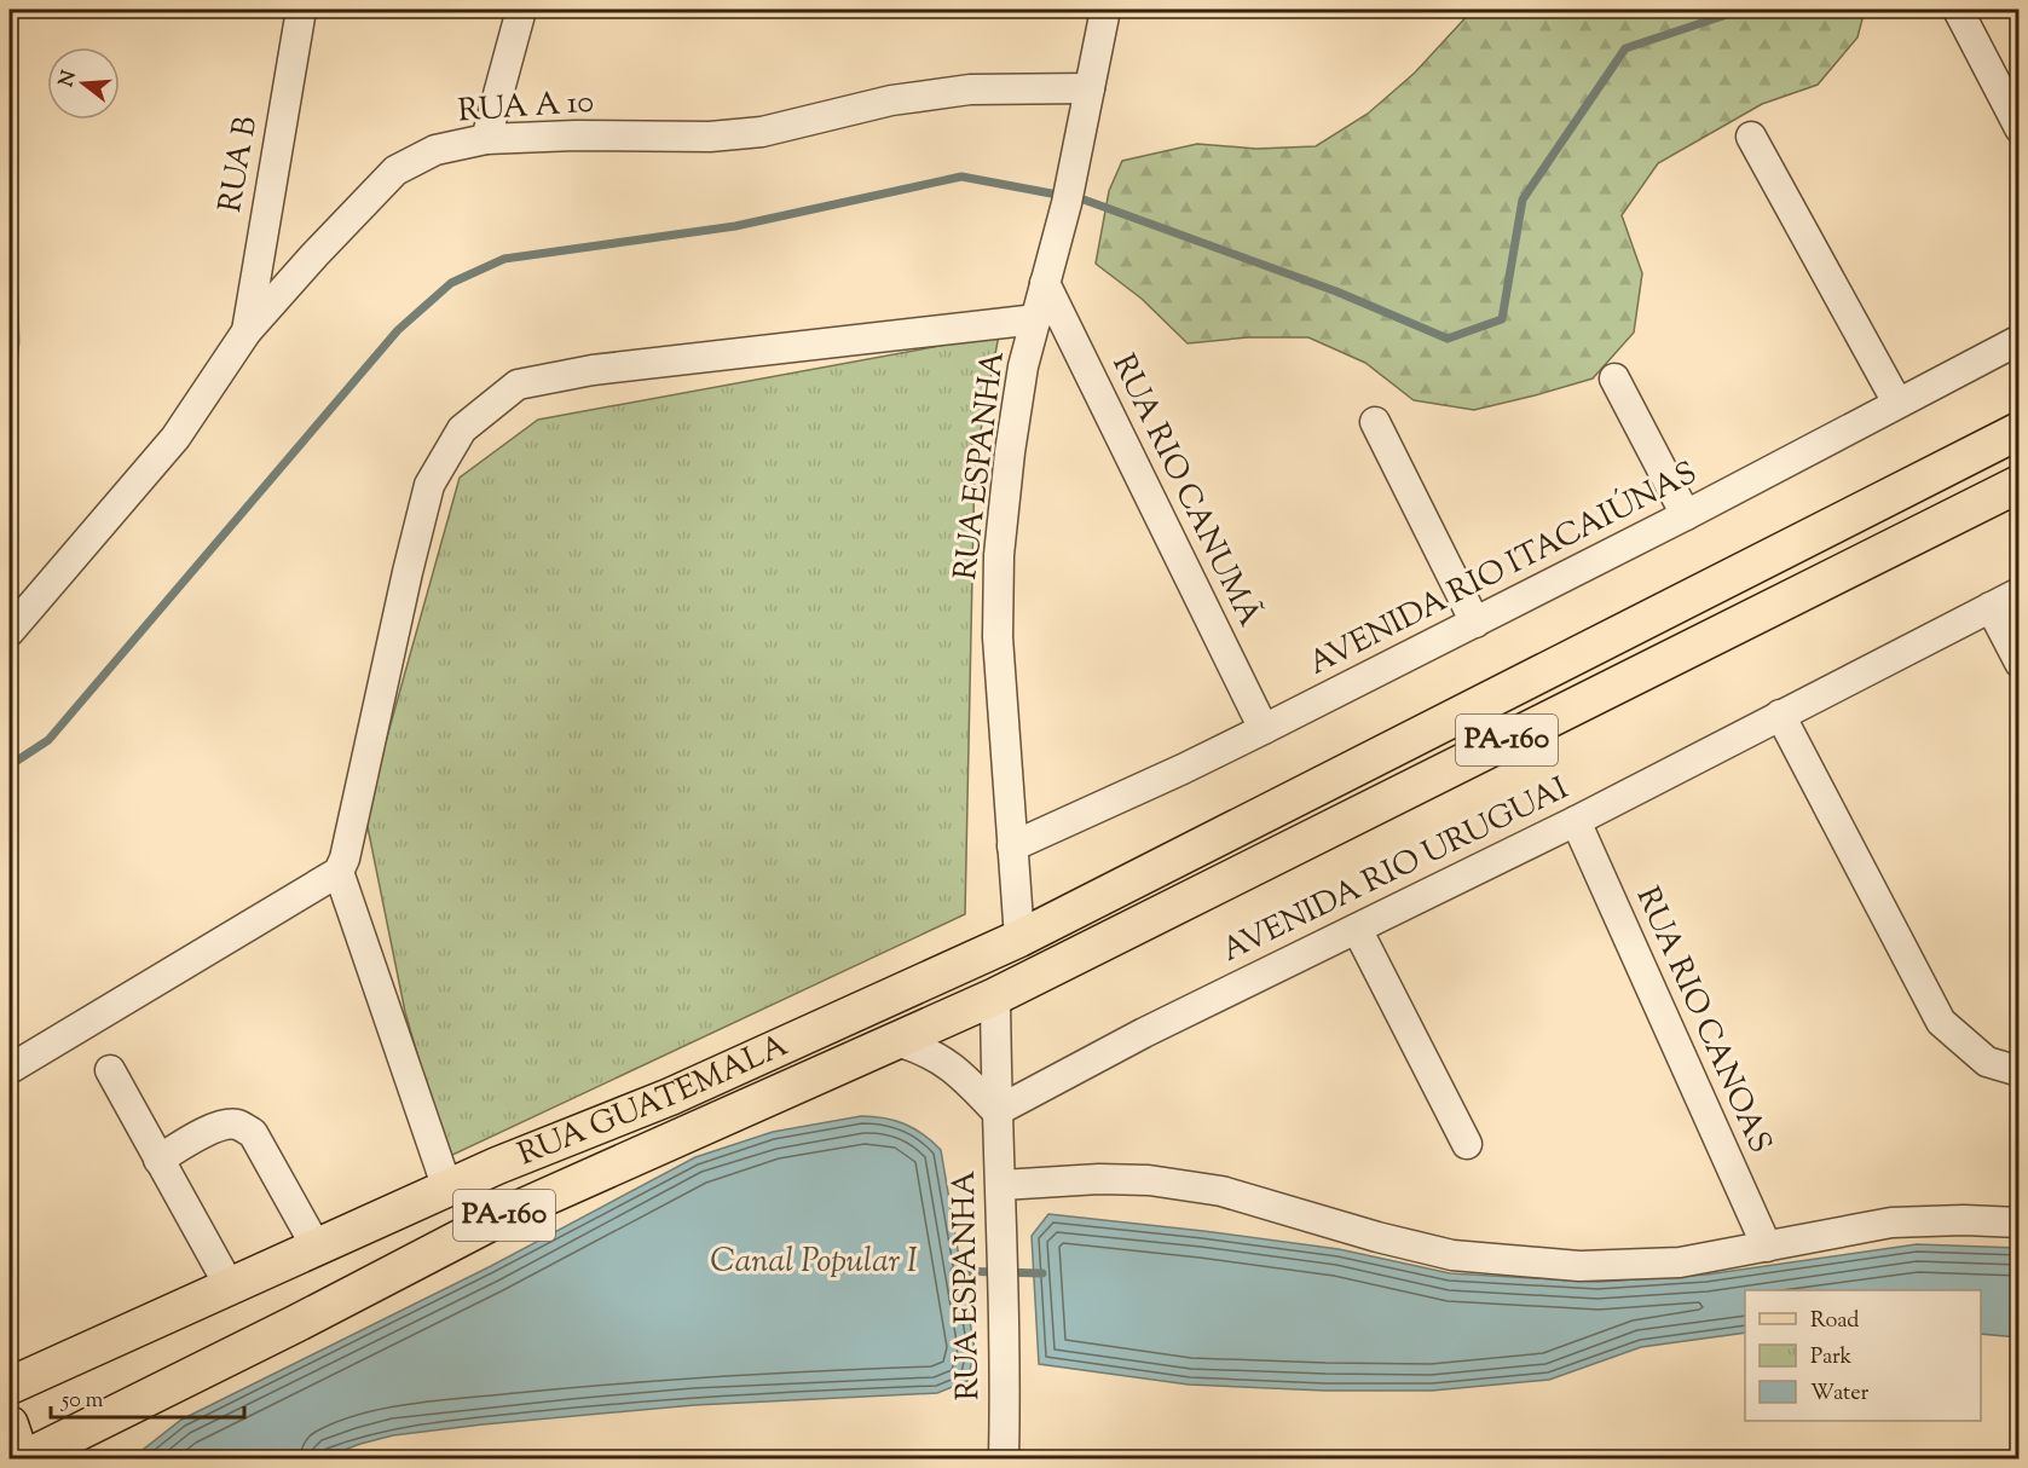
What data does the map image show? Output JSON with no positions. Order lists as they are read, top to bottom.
{
  "streets": {
    "main road": ["PA-160", "RUA GUATEMALA"],
    "street": [
      "RUA A 10",
      "RUA B",
      "RUA ESPANHA",
      "RUA RIO CANUMÃ",
      "AVENIDA RIO ITACAIÚNAS",
      "AVENIDA RIO URUGUAI",
      "RUA RIO CANOAS"
    ]
  },
  "crossings": [
    ["RUA A 10", "RUA B"],
    ["RUA A 10", "RUA ESPANHA"],
    ["RUA ESPANHA", "RUA RIO CANUMÃ"],
    ["RUA ESPANHA", "AVENIDA RIO ITACAIÚNAS"],
    ["RUA ESPANHA", "PA-160"],
    ["RUA ESPANHA", "AVENIDA RIO URUGUAI"],
    ["RUA ESPANHA", "RUA GUATEMALA"],
    ["RUA RIO CANUMÃ", "AVENIDA RIO ITACAIÚNAS"],
    ["PA-160", "RUA GUATEMALA"],
    ["AVENIDA RIO URUGUAI", "RUA RIO CANOAS"]
  ],
  "water": ["Canal Popular I"],
  "legend": ["Road", "Park", "Water"],
  "scale_bar": "50 m",
  "north": "left"
}
